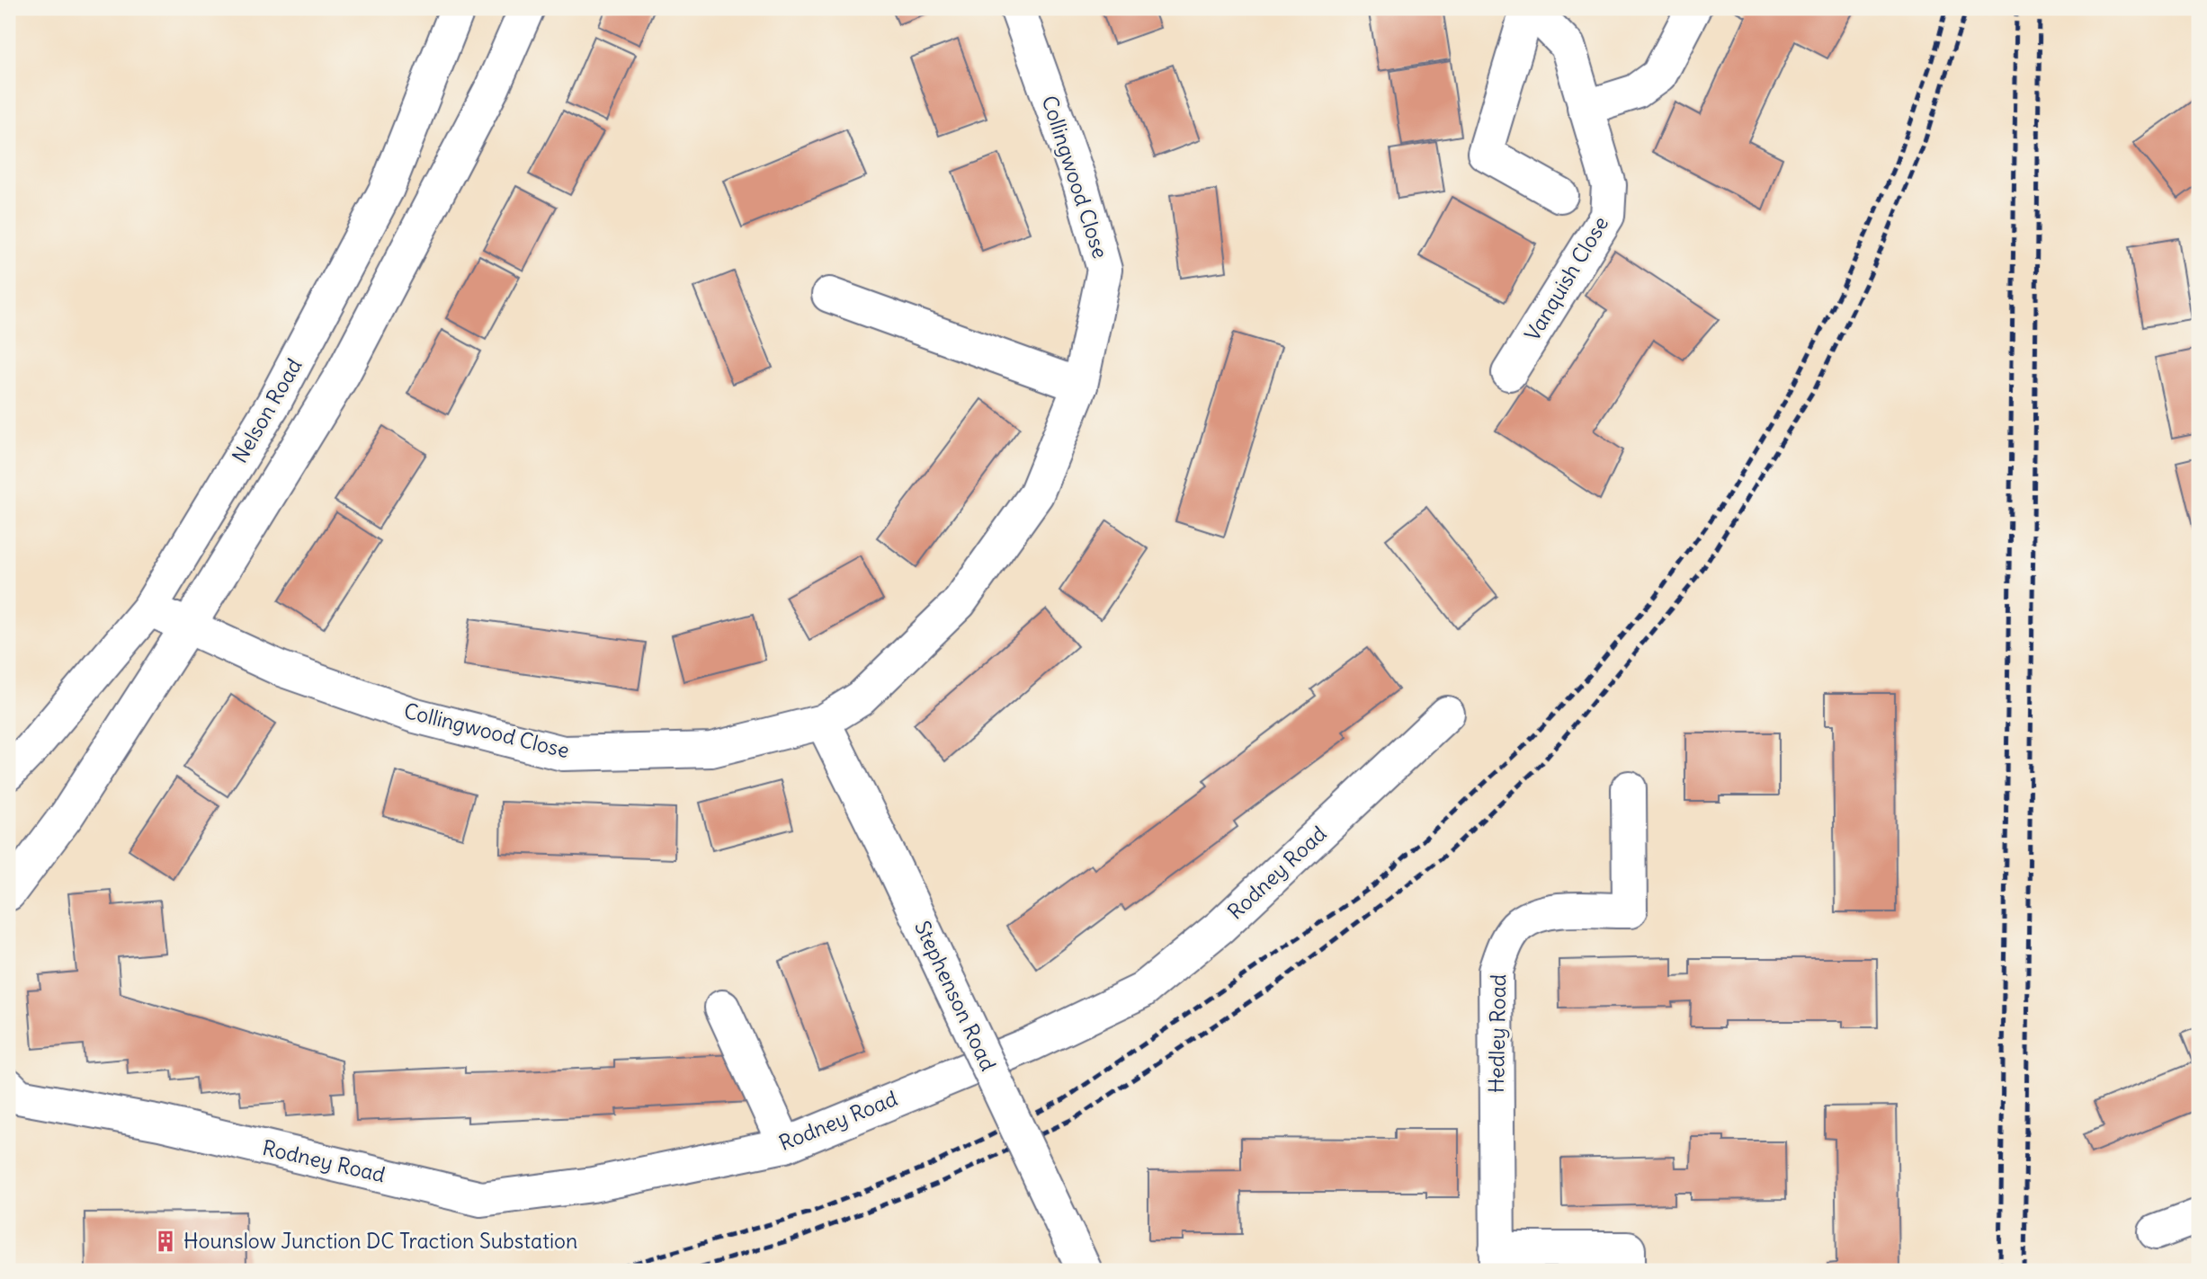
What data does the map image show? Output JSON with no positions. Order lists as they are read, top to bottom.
{
  "streets": {
    "street": [
      "Collingwood Close",
      "Vanquish Close",
      "Nelson Road",
      "Rodney Road",
      "Stephenson Road",
      "Hedley Road"
    ]
  },
  "crossings": [
    ["Collingwood Close", "Nelson Road"],
    ["Collingwood Close", "Stephenson Road"]
  ],
  "places": {
    "building": ["Hounslow Junction DC Traction Substation"]
  }
}
